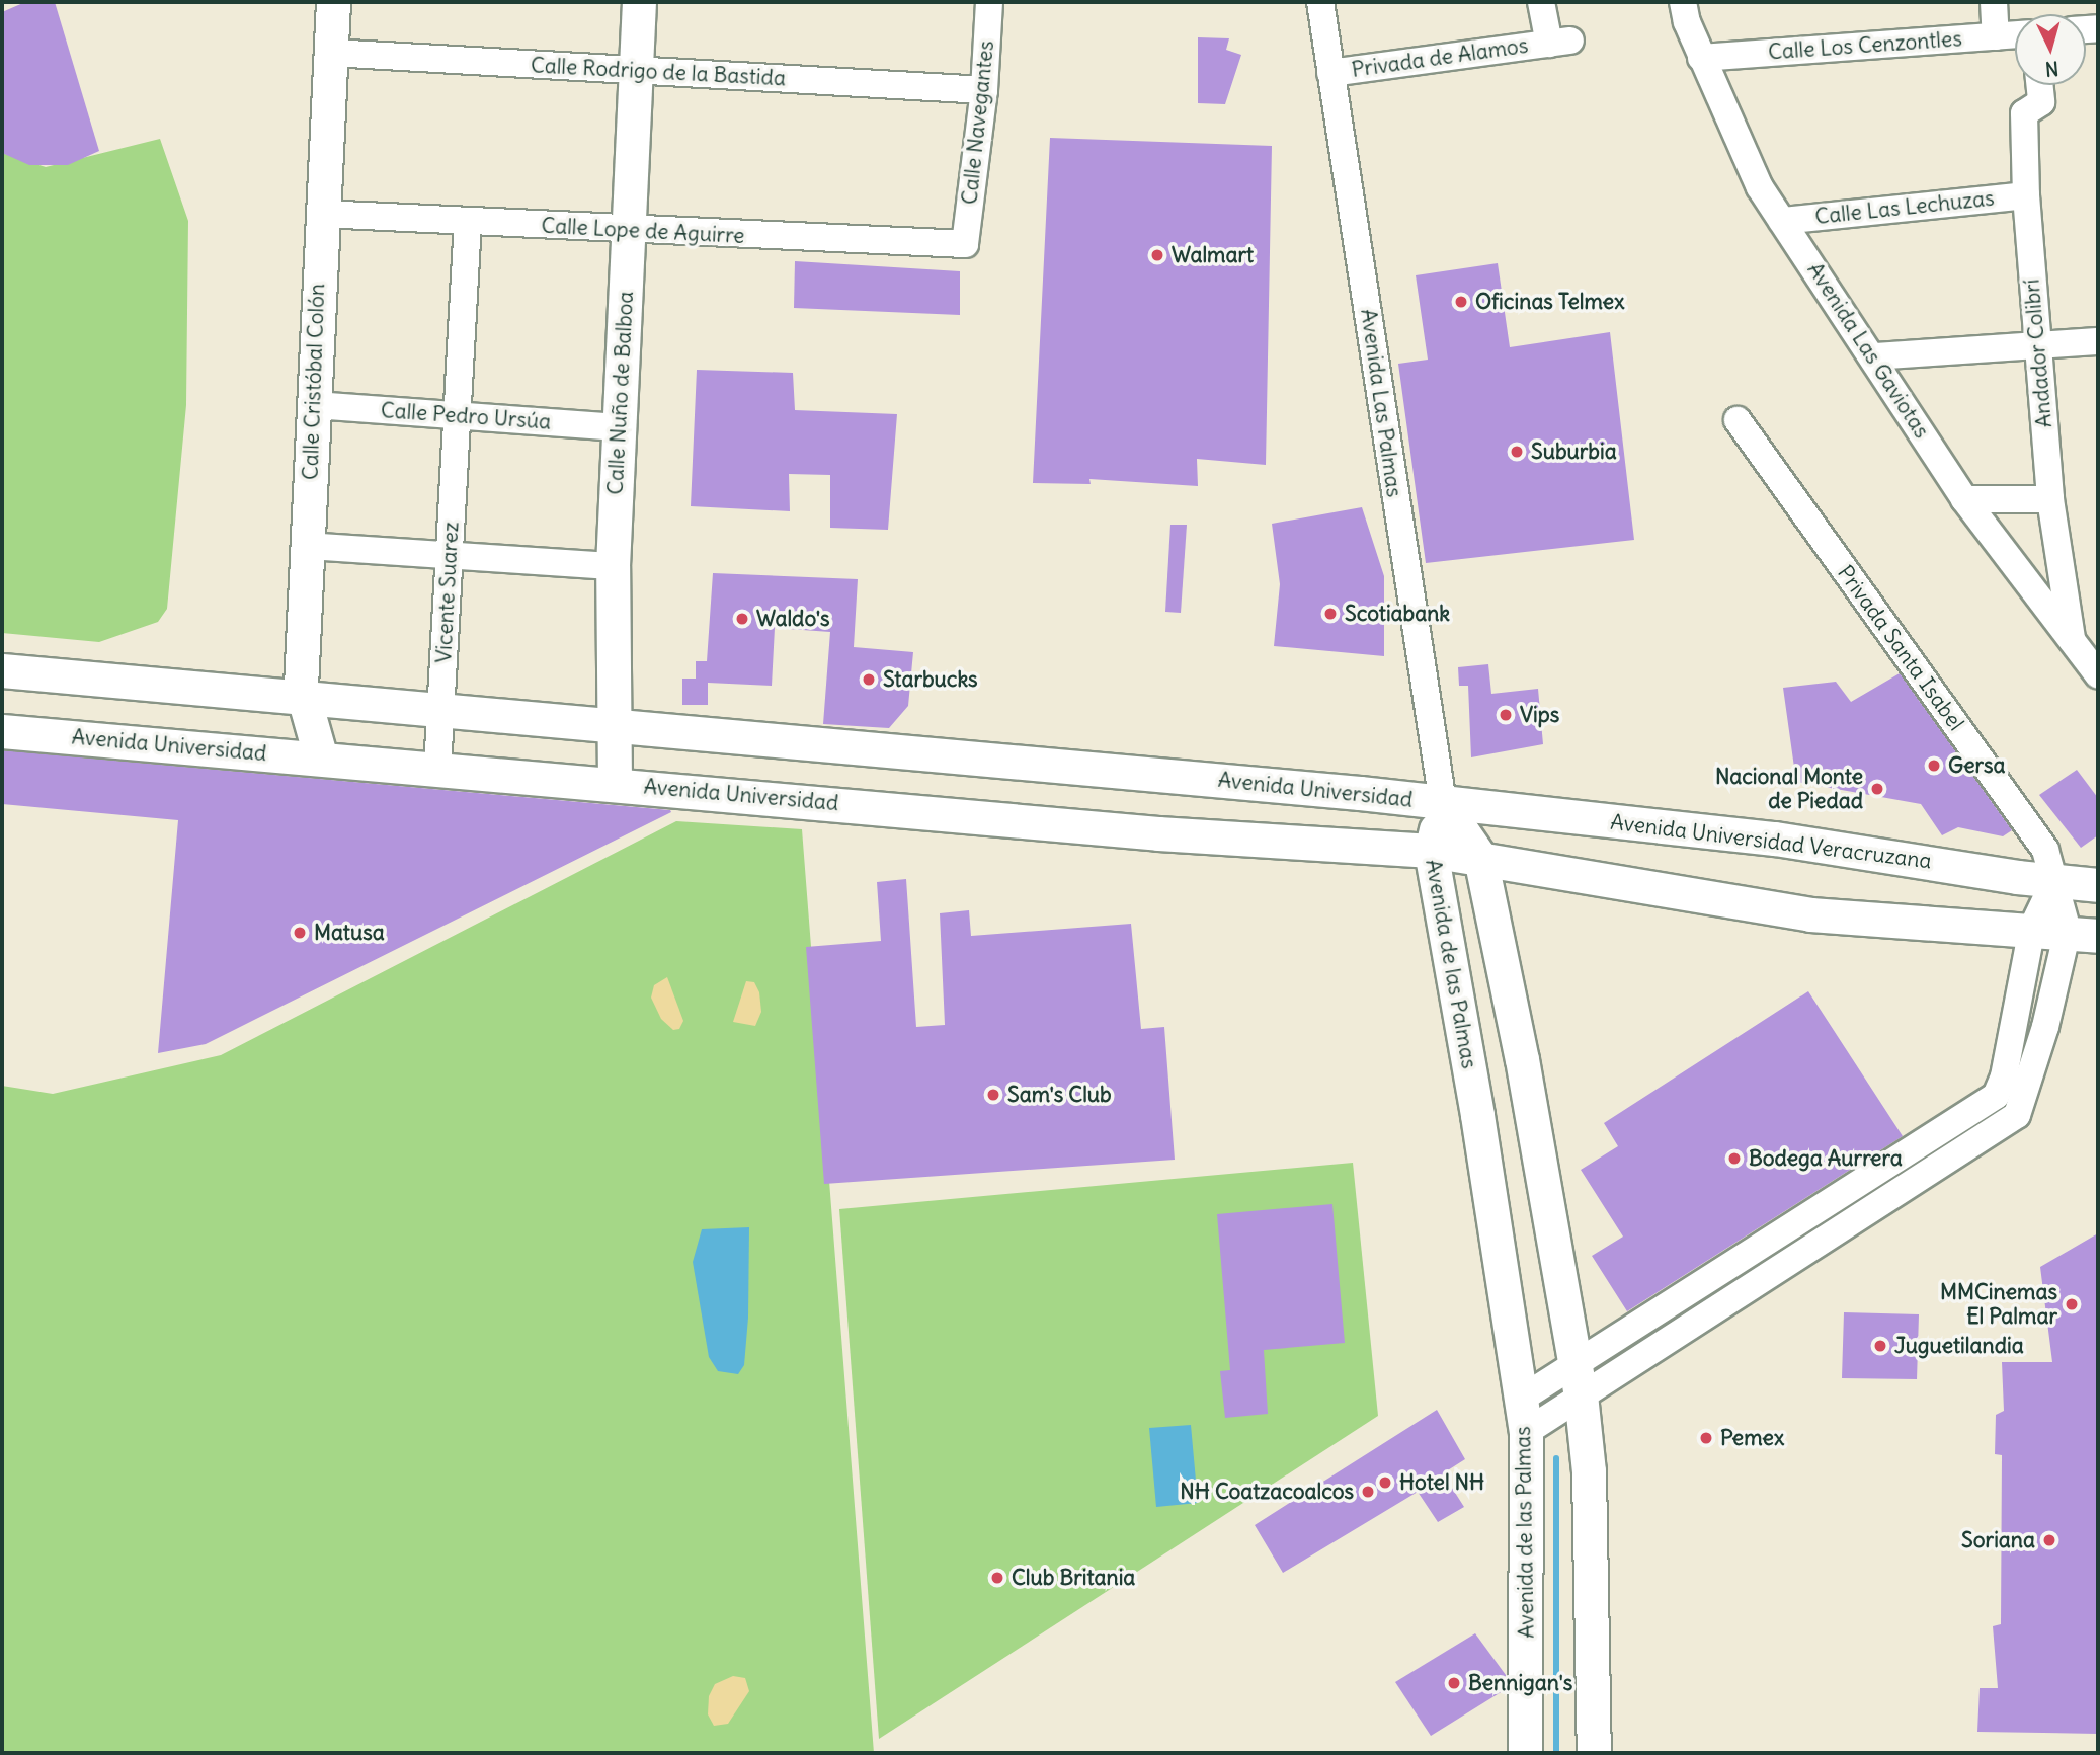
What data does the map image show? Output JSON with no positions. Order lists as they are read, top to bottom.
{
  "streets": {
    "main road": [
      "Calle Cristóbal Colón",
      "Calle Nuño de Balboa",
      "Avenida Universidad",
      "Avenida Universidad Veracruzana",
      "Avenida de las Palmas"
    ],
    "street": [
      "Calle Los Cenzontles",
      "Privada de Alamos",
      "Calle Rodrigo de la Bastida",
      "Calle Navegantes",
      "Calle Las Lechuzas",
      "Calle Lope de Aguirre",
      "Avenida Las Gaviotas",
      "Andador Colibrí",
      "Avenida Las Palmas",
      "Calle Pedro Ursúa",
      "Vicente Suarez",
      "Privada Santa Isabel"
    ]
  },
  "crossings": [
    ["Calle Los Cenzontles", "Avenida Las Gaviotas"],
    ["Privada de Alamos", "Avenida Las Palmas"],
    ["Calle Rodrigo de la Bastida", "Calle Navegantes"],
    ["Calle Rodrigo de la Bastida", "Calle Cristóbal Colón"],
    ["Calle Rodrigo de la Bastida", "Calle Nuño de Balboa"],
    ["Calle Navegantes", "Calle Lope de Aguirre"],
    ["Calle Las Lechuzas", "Avenida Las Gaviotas"],
    ["Calle Las Lechuzas", "Andador Colibrí"],
    ["Calle Lope de Aguirre", "Calle Cristóbal Colón"],
    ["Calle Lope de Aguirre", "Calle Nuño de Balboa"],
    ["Calle Lope de Aguirre", "Vicente Suarez"],
    ["Avenida Las Gaviotas", "Andador Colibrí"],
    ["Calle Cristóbal Colón", "Calle Pedro Ursúa"],
    ["Calle Cristóbal Colón", "Avenida Universidad"],
    ["Calle Nuño de Balboa", "Calle Pedro Ursúa"],
    ["Calle Nuño de Balboa", "Avenida Universidad"],
    ["Avenida Las Palmas", "Avenida Universidad"],
    ["Avenida Las Palmas", "Avenida Universidad Veracruzana"],
    ["Avenida Las Palmas", "Avenida de las Palmas"],
    ["Calle Pedro Ursúa", "Vicente Suarez"],
    ["Vicente Suarez", "Avenida Universidad"],
    ["Privada Santa Isabel", "Avenida Universidad Veracruzana"],
    ["Avenida Universidad", "Avenida Universidad Veracruzana"],
    ["Avenida Universidad", "Avenida de las Palmas"],
    ["Avenida Universidad Veracruzana", "Avenida de las Palmas"]
  ],
  "places": [
    "Walmart",
    "Oficinas Telmex",
    "Suburbia",
    "Scotiabank",
    "Waldo's",
    "Starbucks",
    "Vips",
    "Gersa",
    "Nacional Monte de Piedad",
    "Matusa",
    "Sam's Club",
    "Bodega Aurrera",
    "MMCinemas El Palmar",
    "Juguetilandia",
    "Pemex",
    "Hotel NH",
    "NH Coatzacoalcos",
    "Soriana",
    "Club Britania",
    "Bennigan's"
  ],
  "north": "bottom"
}
